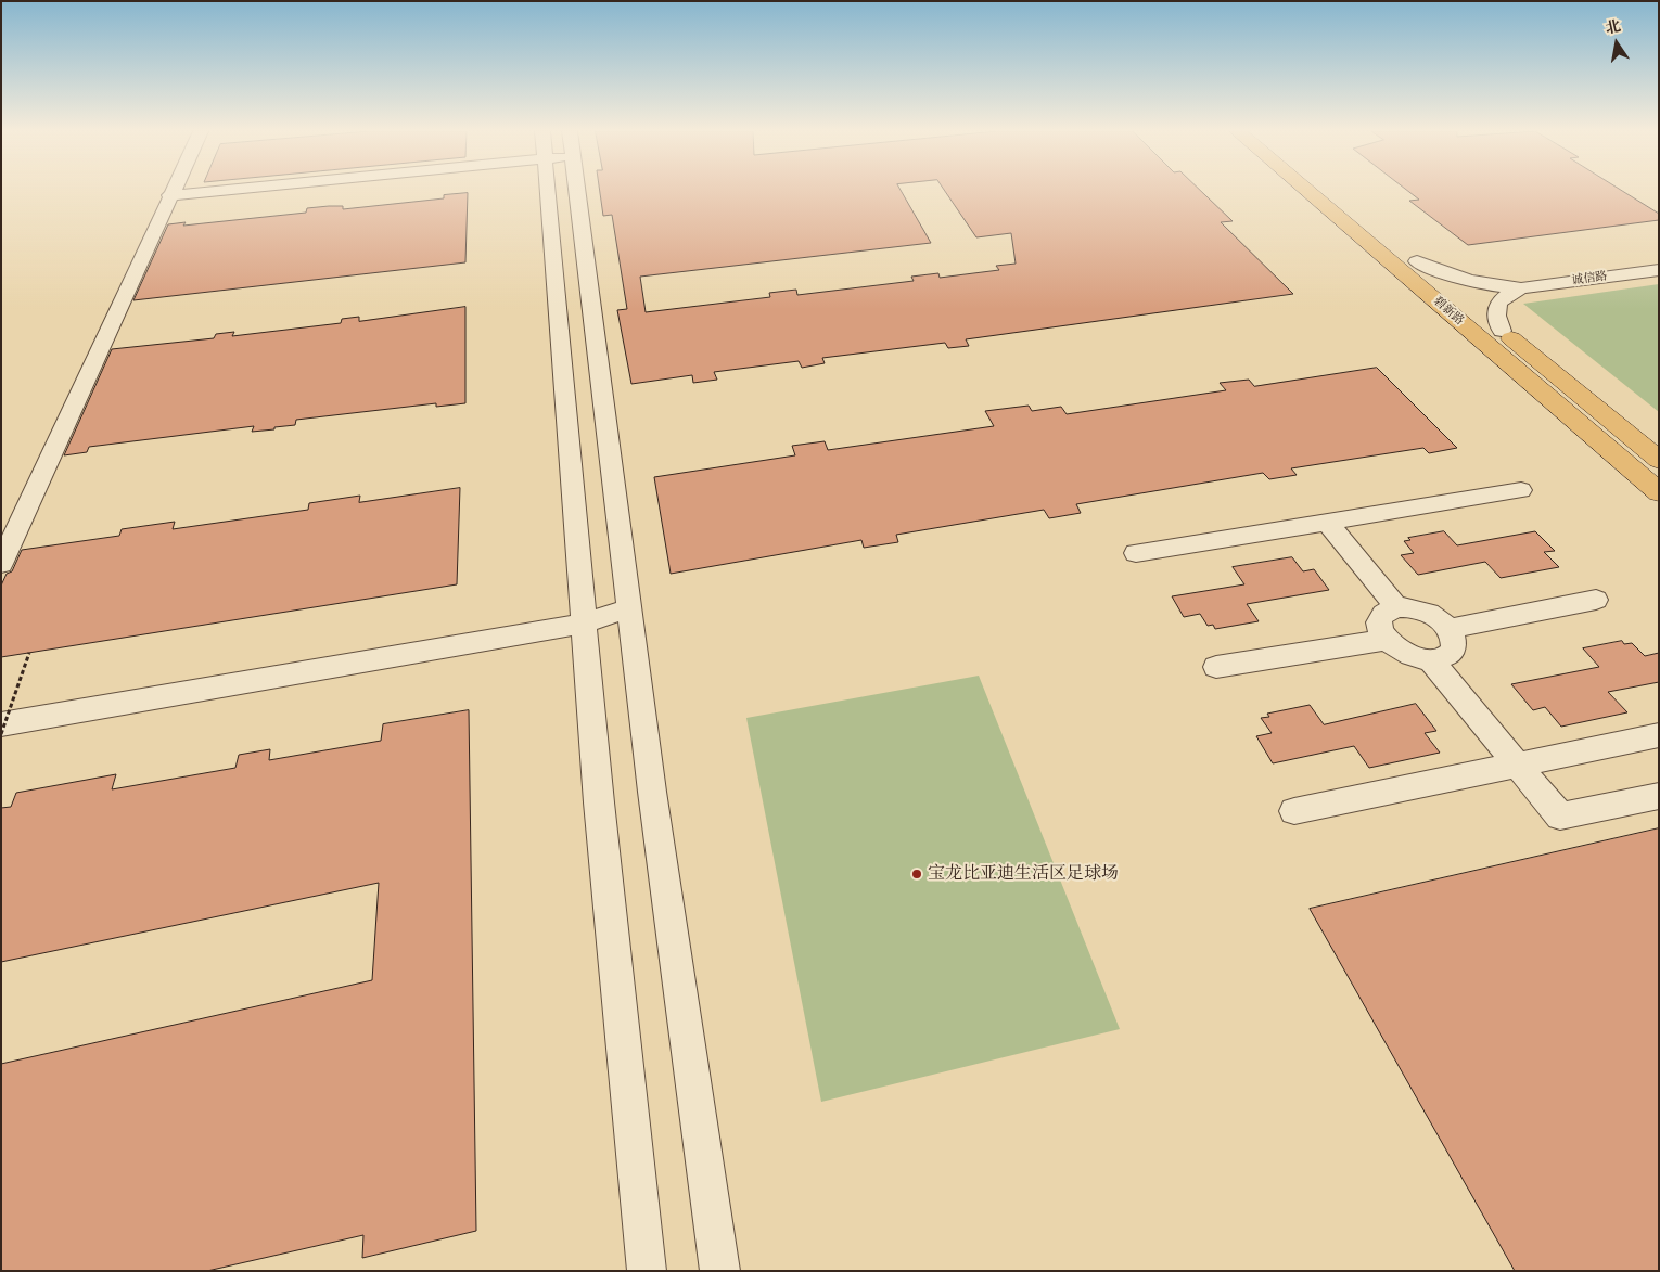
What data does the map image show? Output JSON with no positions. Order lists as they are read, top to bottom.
{
  "streets": {
    "main road": ["碧新路"],
    "street": ["诚信路"]
  },
  "crossings": [
    ["诚信路", "碧新路"]
  ],
  "places": ["宝龙比亚迪生活区足球场"],
  "north": "top"
}
